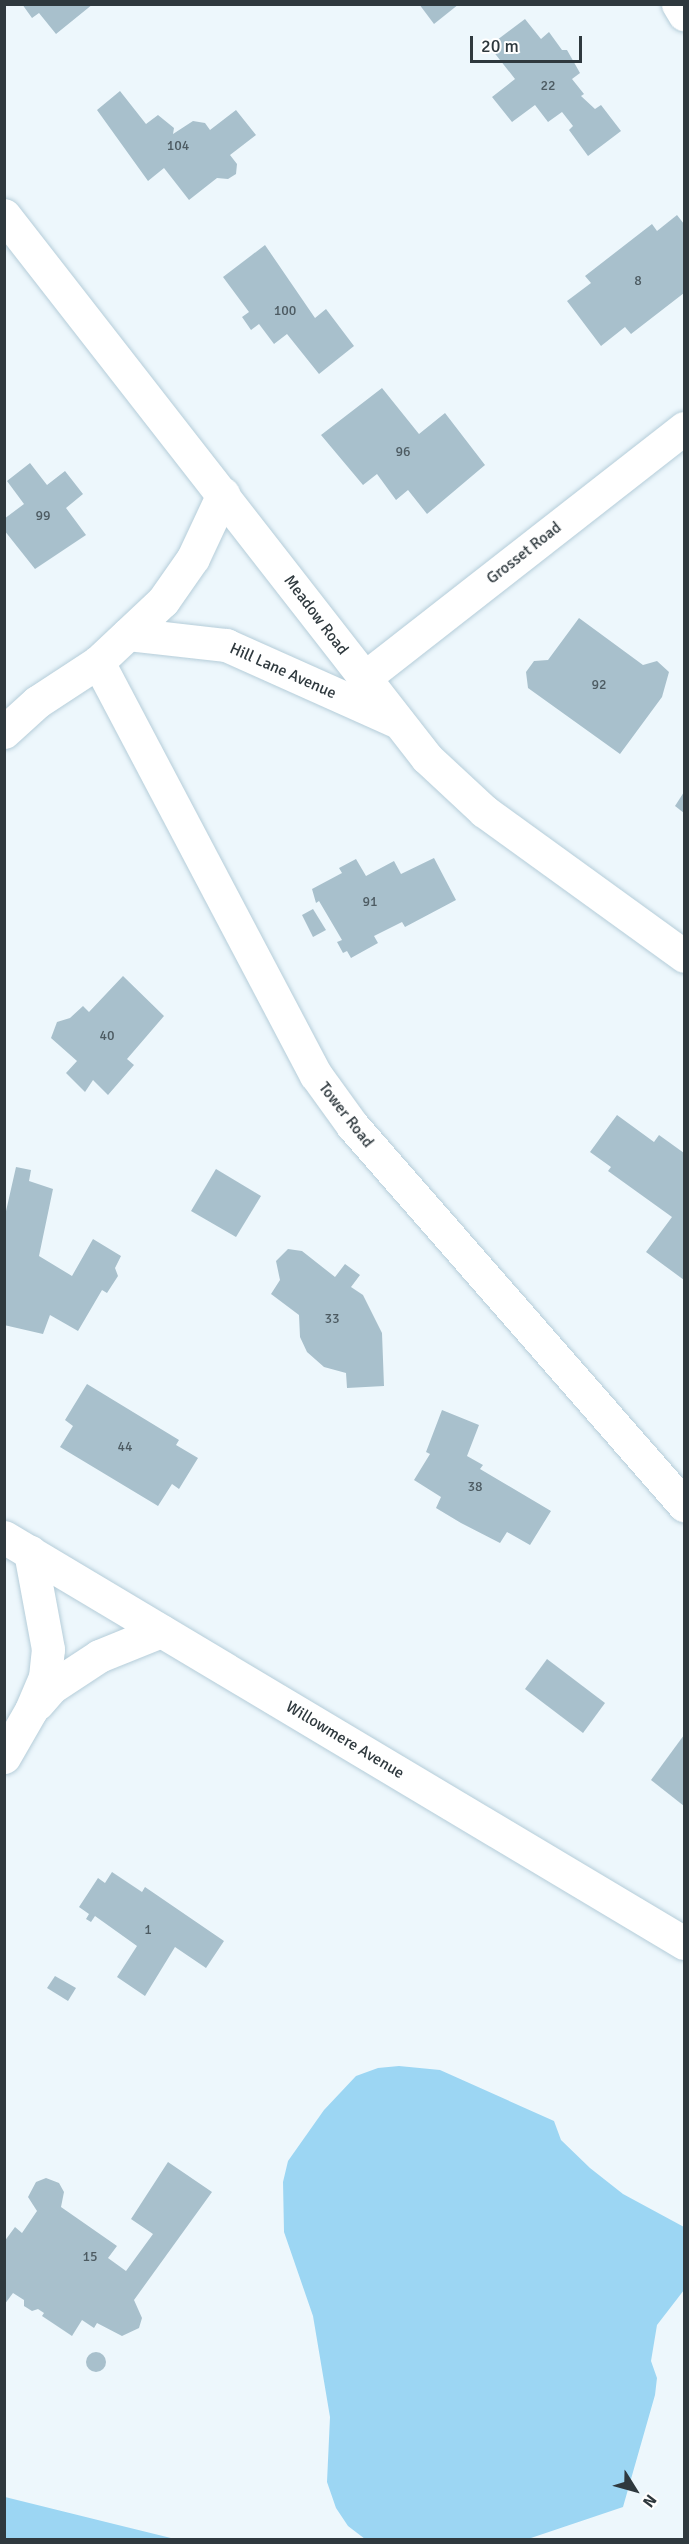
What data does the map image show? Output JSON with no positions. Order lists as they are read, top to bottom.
{
  "streets": {
    "street": [
      "Grosset Road",
      "Meadow Road",
      "Hill Lane Avenue",
      "Tower Road",
      "Willowmere Avenue"
    ]
  },
  "crossings": [
    ["Grosset Road", "Meadow Road"],
    ["Meadow Road", "Hill Lane Avenue"]
  ],
  "house_numbers": [
    "22",
    "104",
    "8",
    "100",
    "96",
    "99",
    "92",
    "91",
    "40",
    "33",
    "44",
    "38",
    "1",
    "15"
  ],
  "scale_bar": "20 m",
  "north": "bottom right"
}
